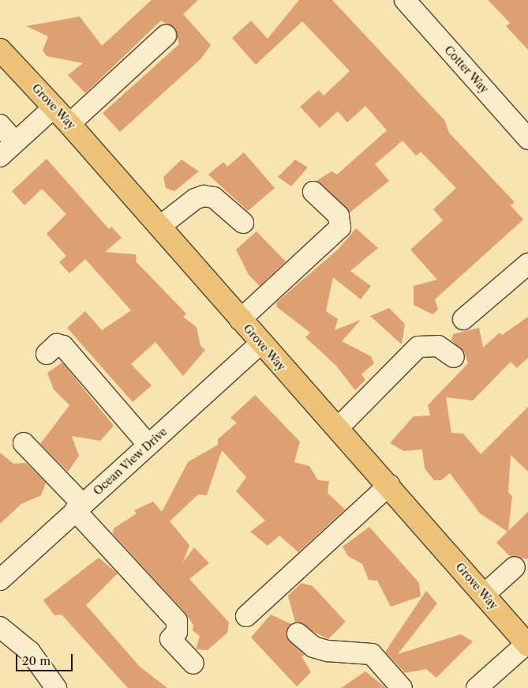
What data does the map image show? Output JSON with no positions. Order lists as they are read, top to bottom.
{
  "streets": {
    "main road": ["Grove Way"],
    "street": ["Cotter Way", "Ocean View Drive"]
  },
  "crossings": [
    ["Grove Way", "Ocean View Drive"]
  ],
  "scale_bar": "20 m"
}
